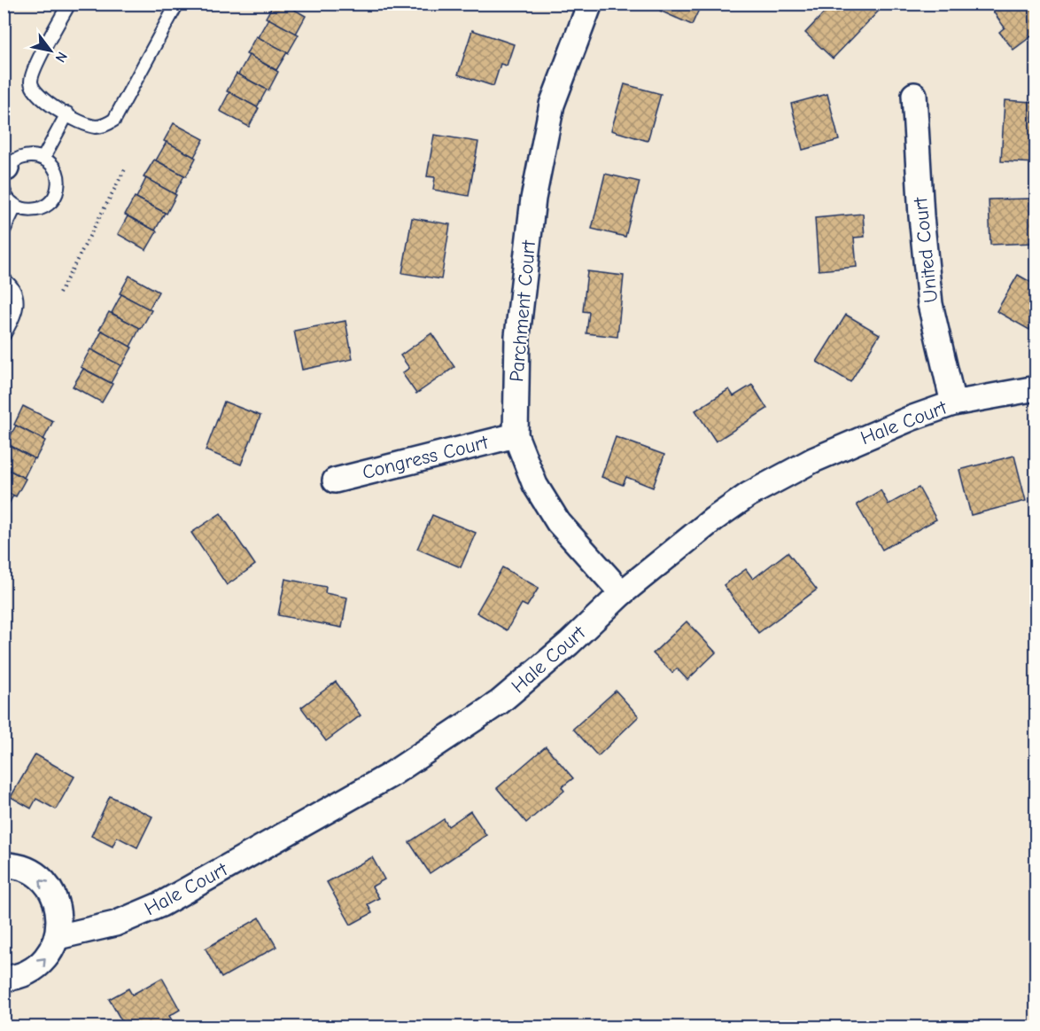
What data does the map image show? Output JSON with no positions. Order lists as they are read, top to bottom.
{
  "streets": {
    "street": [
      "United Court",
      "Parchment Court",
      "Hale Court",
      "Congress Court"
    ]
  },
  "crossings": [
    ["United Court", "Hale Court"],
    ["Parchment Court", "Hale Court"],
    ["Parchment Court", "Congress Court"]
  ],
  "north": "bottom right"
}
